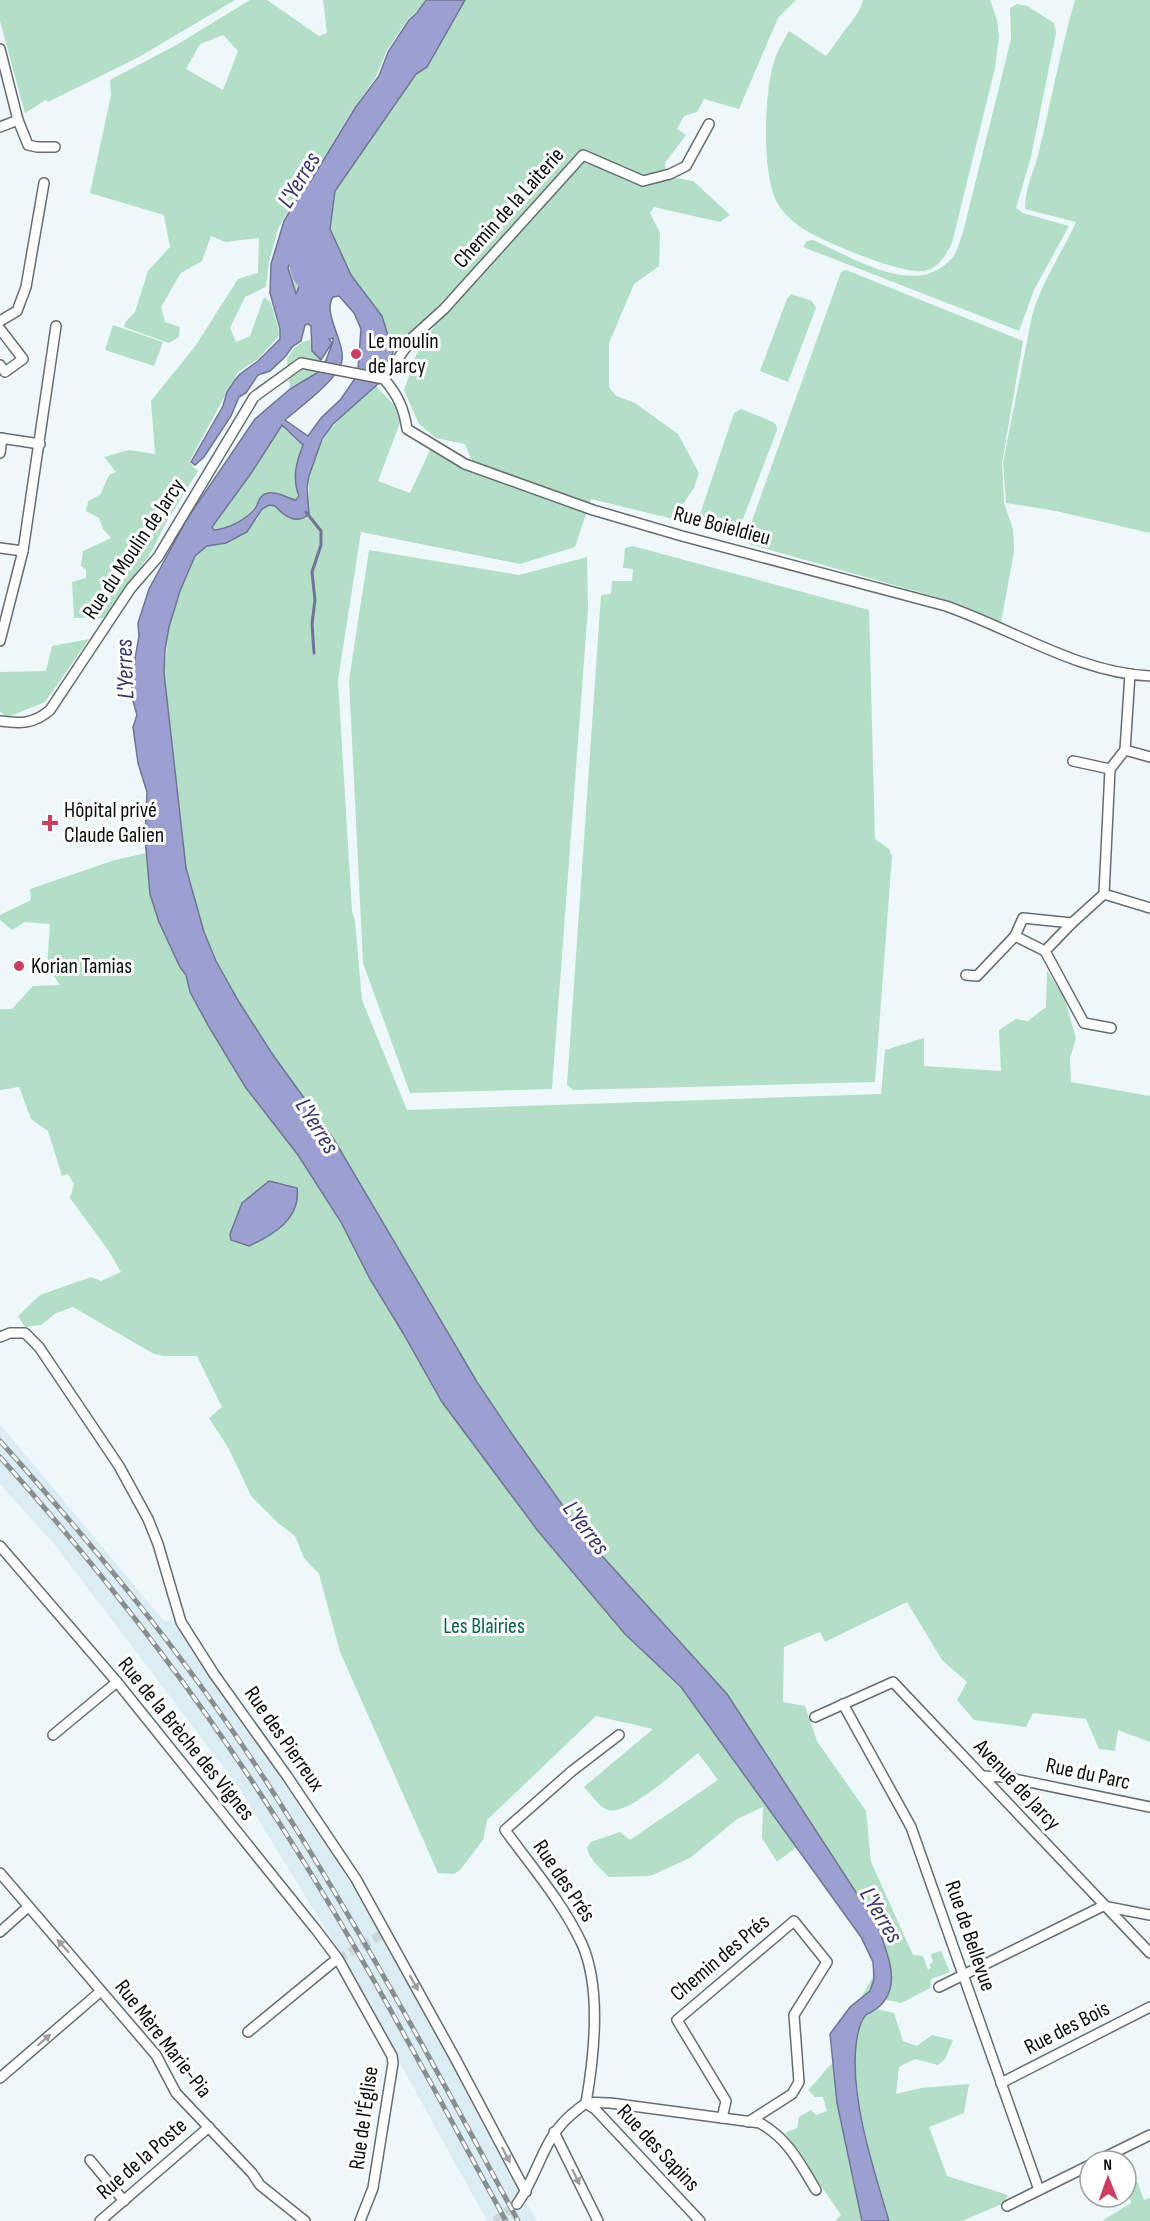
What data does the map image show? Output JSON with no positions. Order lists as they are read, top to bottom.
{
  "streets": {
    "street": [
      "Chemin de la Laiterie",
      "Rue Boieldieu",
      "Rue du Moulin de Jarcy",
      "Rue de la Brèche des Vignes",
      "Rue des Pierreux",
      "Rue du Parc",
      "Avenue de Jarcy",
      "Rue des Prés",
      "Rue de Bellevue",
      "Chemin des Prés",
      "Rue des Bois",
      "Rue Mère Marie-Pia",
      "Rue de l'Église",
      "Rue des Sapins",
      "Rue de la Poste"
    ]
  },
  "crossings": [
    ["Chemin de la Laiterie", "Rue Boieldieu"],
    ["Chemin de la Laiterie", "Rue du Moulin de Jarcy"],
    ["Rue Boieldieu", "Rue du Moulin de Jarcy"],
    ["Rue de la Brèche des Vignes", "Rue de l'Église"],
    ["Rue du Parc", "Avenue de Jarcy"],
    ["Avenue de Jarcy", "Rue de Bellevue"],
    ["Rue des Prés", "Rue des Sapins"],
    ["Rue de Bellevue", "Rue des Bois"],
    ["Rue Mère Marie-Pia", "Rue de la Poste"]
  ],
  "one_way": ["Rue des Pierreux"],
  "water": ["L'Yerres"],
  "parks": ["Les Blairies"],
  "places": {
    "other": ["Le moulin de Jarcy", "Korian Tamias"],
    "health": ["Hôpital privé Claude Galien"]
  },
  "north": "top"
}
